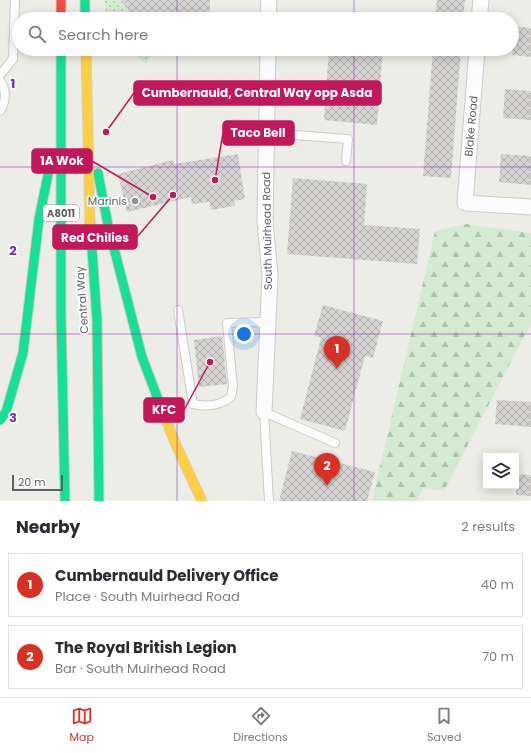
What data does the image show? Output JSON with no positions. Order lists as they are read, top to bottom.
{
  "streets": {
    "main road": ["A8011", "Central Way"],
    "street": ["Blake Road", "South Muirhead Road"]
  },
  "places": [
    "Cumbernauld, Central Way opp Asda",
    "Taco Bell",
    "Red Chilies",
    "1A Wok",
    "Marinis",
    "KFC"
  ],
  "scale_bar": "20 m",
  "page": {
    "search": "Search here",
    "pins": ["1", "2"],
    "scale": "20 m",
    "heading": ["Nearby", "2 results"],
    "list": [
      {
        "mark": "1",
        "name": "Cumbernauld Delivery Office",
        "note": "Place · South Muirhead Road",
        "value": "40 m"
      },
      {
        "mark": "2",
        "name": "The Royal British Legion",
        "note": "Bar · South Muirhead Road",
        "value": "70 m"
      }
    ],
    "nav": ["Map", "Directions", "Saved"]
  },
  "grid": {
    "rows": ["1", "2", "3"]
  }
}
